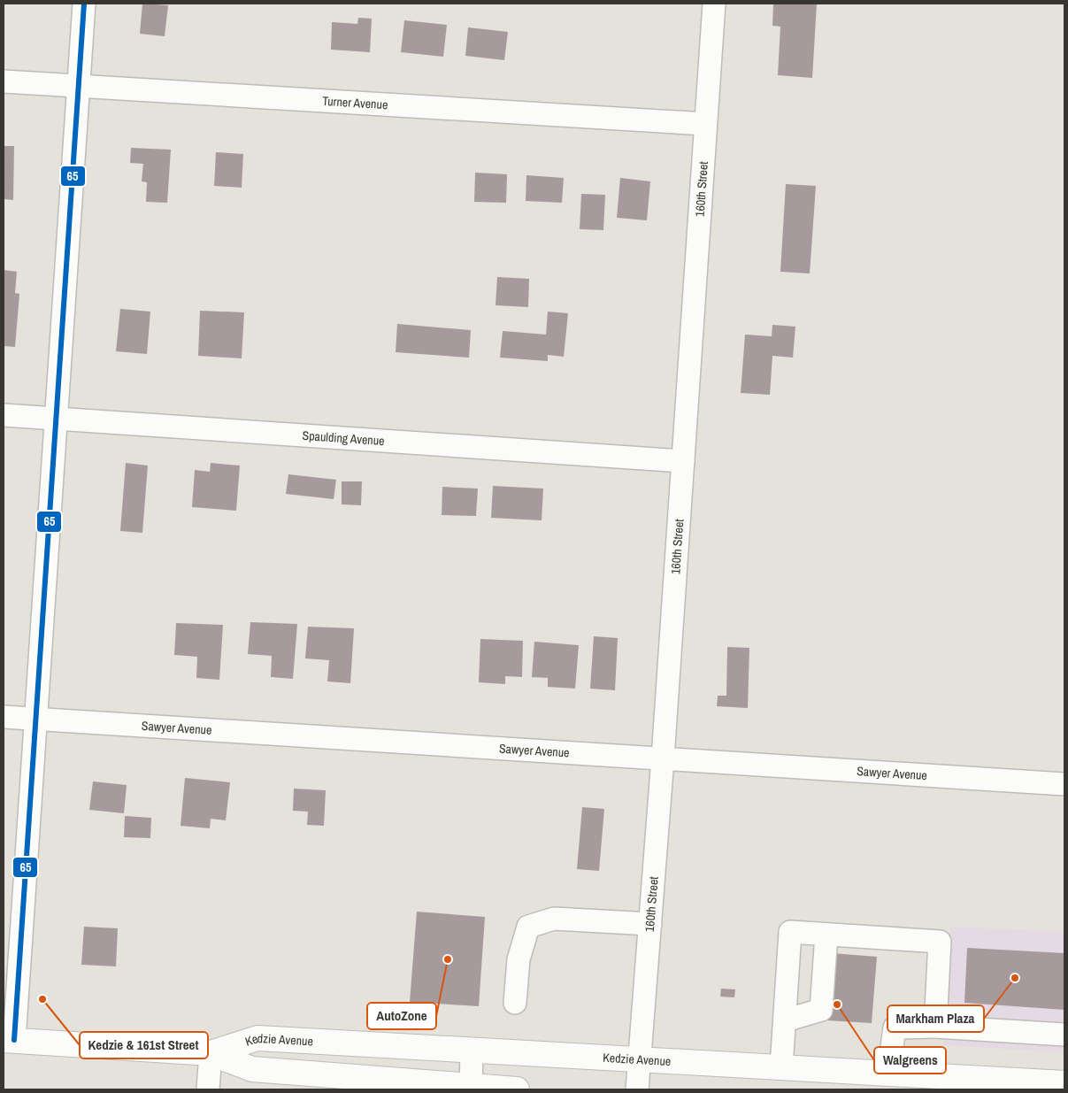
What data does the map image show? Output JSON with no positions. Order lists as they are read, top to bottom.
{
  "streets": {
    "main road": ["Kedzie Avenue"],
    "street": [
      "Turner Avenue",
      "160th Street",
      "Spaulding Avenue",
      "Sawyer Avenue"
    ]
  },
  "crossings": [
    ["Turner Avenue", "160th Street"],
    ["160th Street", "Spaulding Avenue"],
    ["160th Street", "Sawyer Avenue"],
    ["160th Street", "Kedzie Avenue"]
  ],
  "places": [
    "AutoZone",
    "Markham Plaza",
    "Kedzie & 161st Street",
    "Walgreens"
  ],
  "lines": ["transit line 65"]
}
